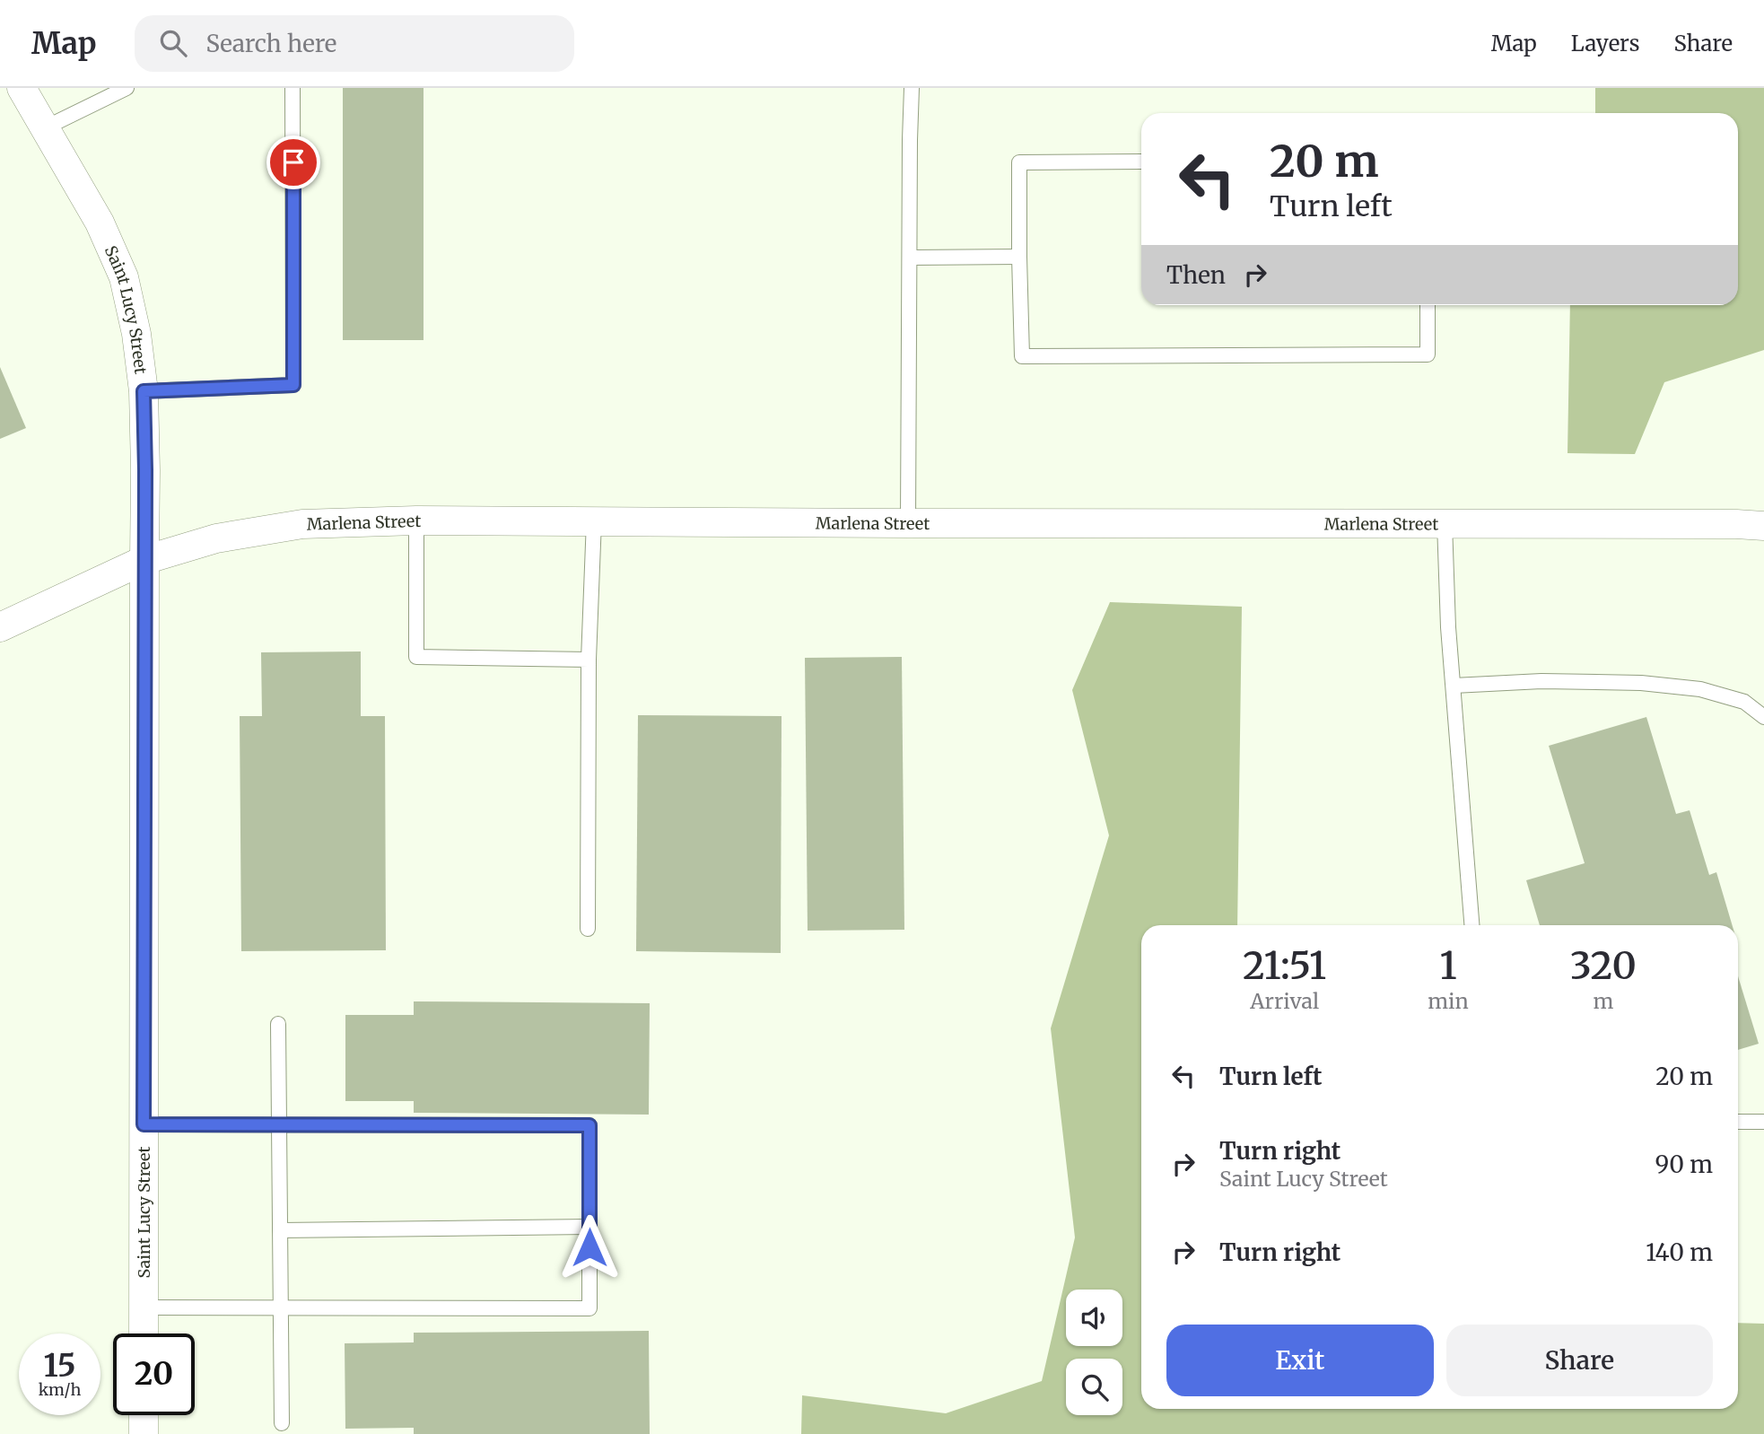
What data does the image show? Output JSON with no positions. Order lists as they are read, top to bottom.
{
  "streets": {
    "street": ["Saint Lucy Street", "Marlena Street"]
  },
  "crossings": [
    ["Saint Lucy Street", "Marlena Street"]
  ],
  "page": {
    "header": "Map",
    "search": "Search here",
    "nav": ["Map", "Layers", "Share"],
    "turn": ["20 m", "Turn left"],
    "then": "Then",
    "eta": [
      "21:51",
      "Arrival",
      "1",
      "min",
      "320",
      "m"
    ],
    "list": [
      {
        "name": "Turn left",
        "value": "20 m"
      },
      {
        "name": "Turn right",
        "note": "Saint Lucy Street",
        "value": "90 m"
      },
      {
        "name": "Turn right",
        "value": "140 m"
      }
    ],
    "buttons": ["Exit", "Share"],
    "speed": "15 km/h",
    "limit": "20"
  }
}
